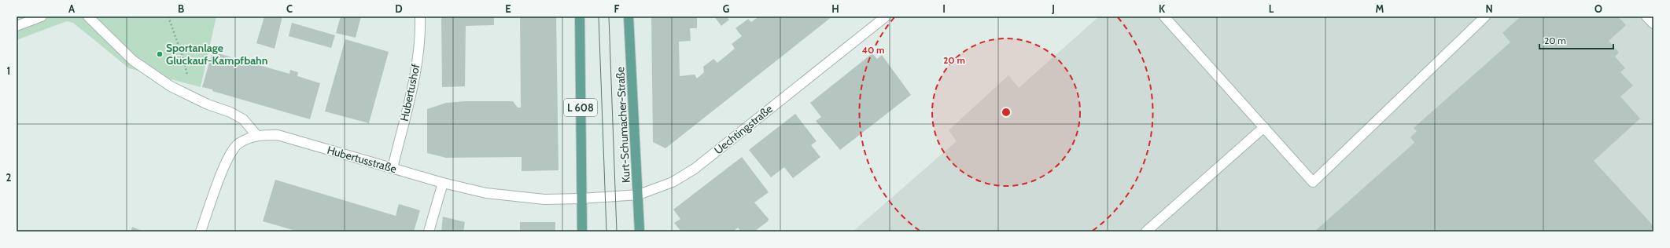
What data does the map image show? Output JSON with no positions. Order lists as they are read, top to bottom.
{
  "streets": {
    "main road": ["L 608", "Kurt-Schumacher-Straße"],
    "street": ["Hubertushof", "Uechtingstraße", "Hubertusstraße"]
  },
  "crossings": [
    ["Hubertushof", "Hubertusstraße"],
    ["L 608", "Uechtingstraße"],
    ["L 608", "Hubertusstraße"],
    ["Kurt-Schumacher-Straße", "Uechtingstraße"],
    ["Uechtingstraße", "Hubertusstraße"]
  ],
  "places": ["Sportanlage Glückauf-Kampfbahn"],
  "scale_bar": "20 m",
  "grid": {
    "columns": [
      "A",
      "B",
      "C",
      "D",
      "E",
      "F",
      "G",
      "H",
      "I",
      "J",
      "K",
      "L",
      "M",
      "N",
      "O"
    ],
    "rows": ["1", "2"]
  },
  "rings": ["40 m", "20 m"]
}
